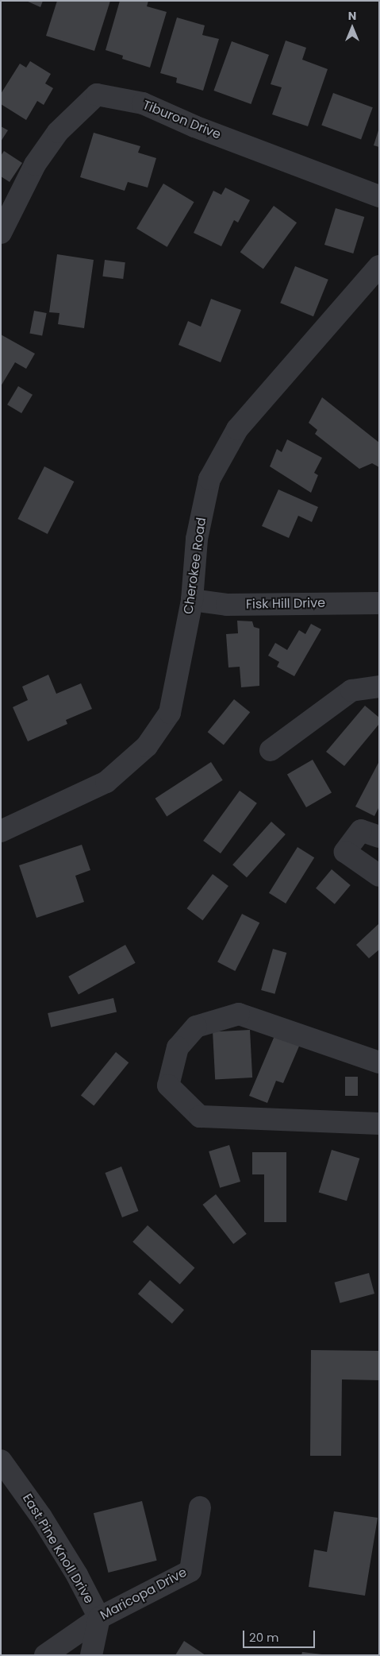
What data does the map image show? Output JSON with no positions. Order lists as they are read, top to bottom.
{
  "streets": {
    "street": [
      "Tiburon Drive",
      "Cherokee Road",
      "Fisk Hill Drive",
      "East Pine Knoll Drive",
      "Maricopa Drive"
    ]
  },
  "crossings": [
    ["Cherokee Road", "Fisk Hill Drive"],
    ["East Pine Knoll Drive", "Maricopa Drive"]
  ],
  "scale_bar": "20 m",
  "north": "top"
}
